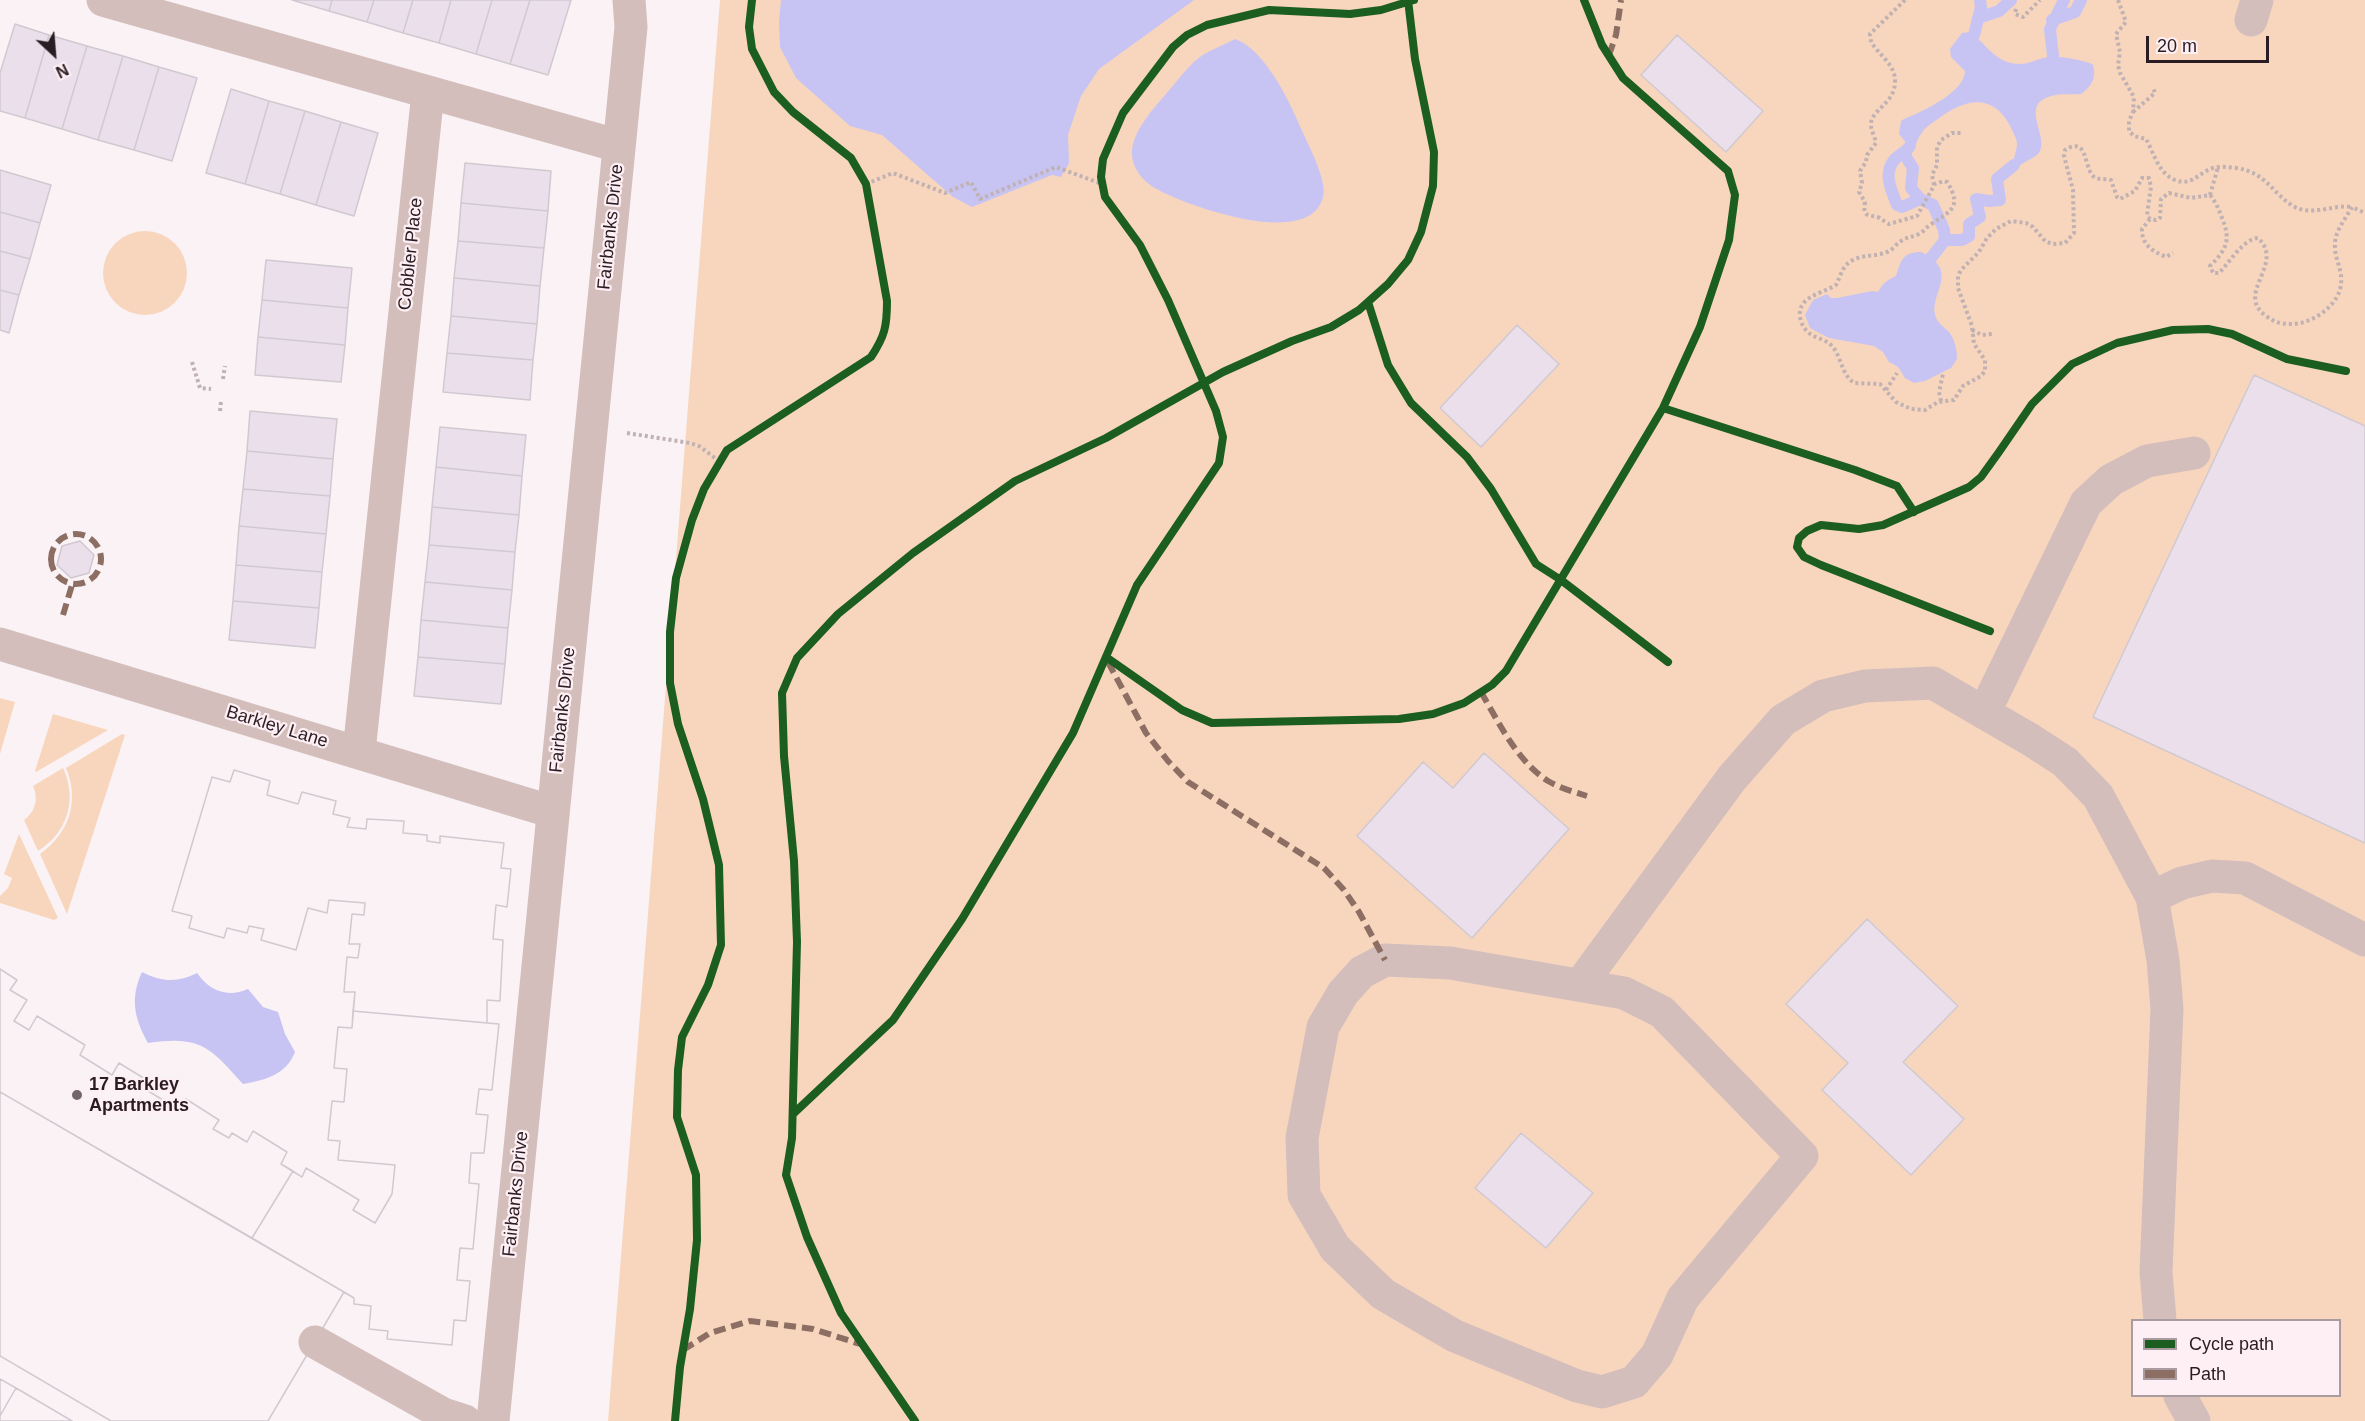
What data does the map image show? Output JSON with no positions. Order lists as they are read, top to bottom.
{
  "streets": {
    "street": ["Fairbanks Drive", "Cobbler Place", "Barkley Lane"]
  },
  "crossings": [
    ["Fairbanks Drive", "Barkley Lane"],
    ["Cobbler Place", "Barkley Lane"]
  ],
  "places": ["17 Barkley Apartments"],
  "legend": ["Cycle path", "Path"],
  "scale_bar": "20 m",
  "north": "bottom right"
}
